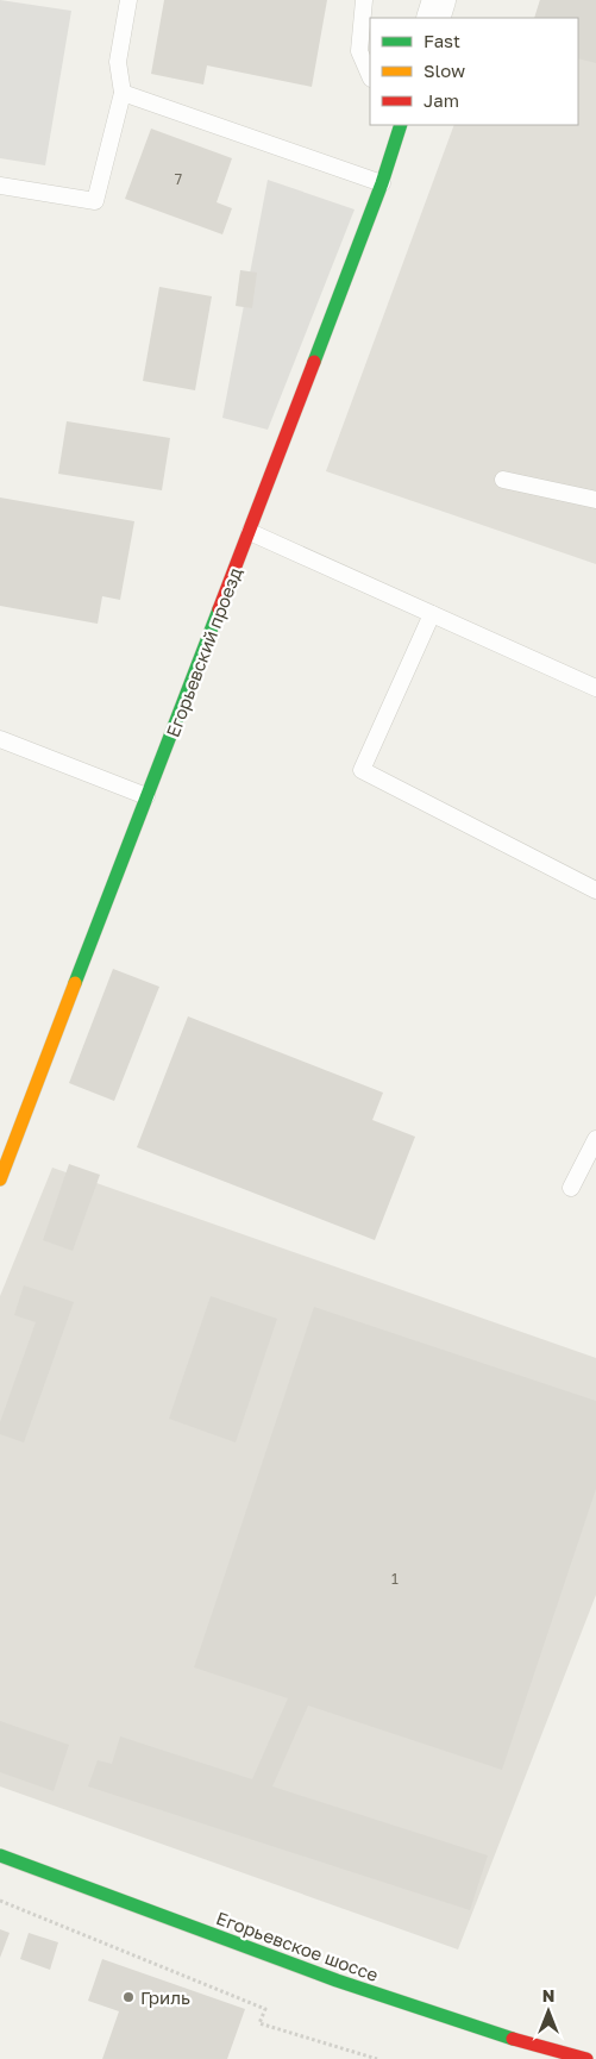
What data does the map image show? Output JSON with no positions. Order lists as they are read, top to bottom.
{
  "streets": {
    "street": ["Егорьевский проезд", "Егорьевское шоссе"]
  },
  "places": ["Гриль"],
  "house_numbers": ["7", "1"],
  "legend": ["Fast", "Slow", "Jam"],
  "north": "top"
}
